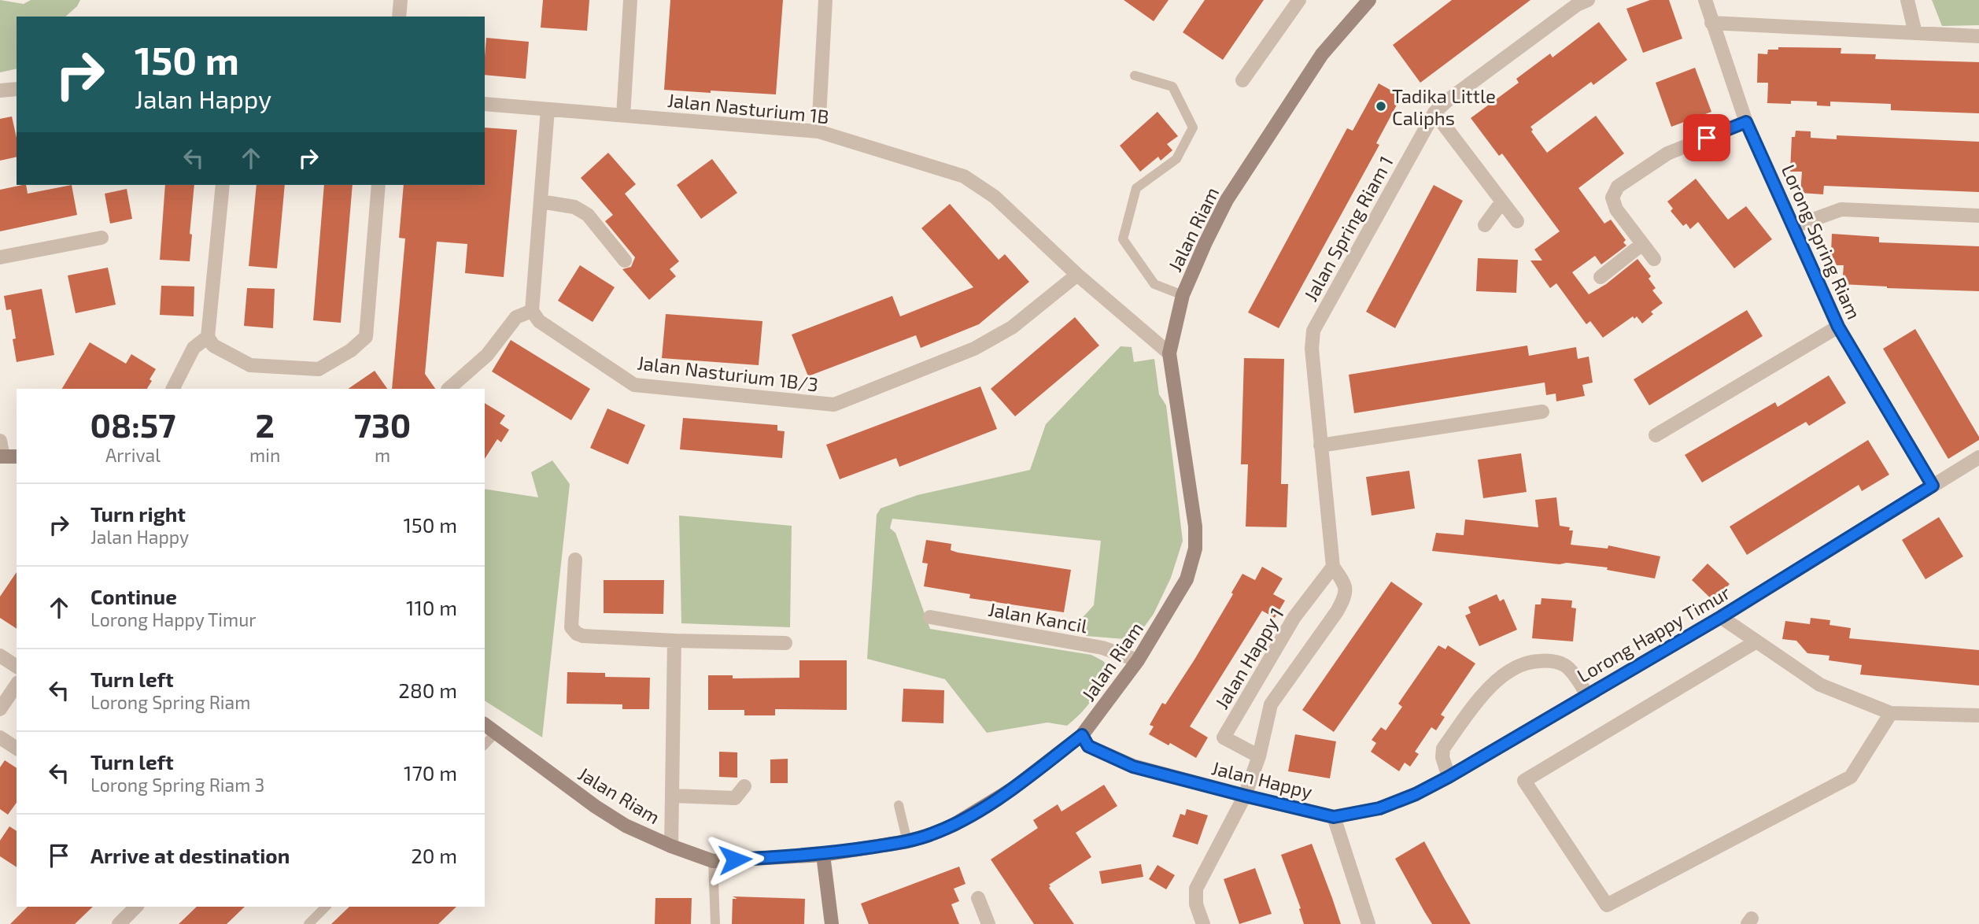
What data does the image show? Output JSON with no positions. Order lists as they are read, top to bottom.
{
  "streets": {
    "main road": ["Jalan Riam"],
    "street": [
      "Jalan Nasturium 1B",
      "Jalan Spring Riam 1",
      "Lorong Spring Riam",
      "Jalan Nasturium 1B/3",
      "Jalan Kancil",
      "Lorong Happy Timur",
      "Jalan Happy 1",
      "Jalan Happy"
    ]
  },
  "crossings": [
    ["Jalan Nasturium 1B", "Jalan Riam"],
    ["Jalan Nasturium 1B", "Jalan Nasturium 1B/3"],
    ["Jalan Spring Riam 1", "Jalan Happy 1"],
    ["Jalan Riam", "Jalan Kancil"],
    ["Jalan Riam", "Jalan Happy"],
    ["Lorong Spring Riam", "Lorong Happy Timur"],
    ["Lorong Happy Timur", "Jalan Happy"]
  ],
  "places": ["Tadika Little Caliphs"],
  "page": {
    "turn": ["150 m", "Jalan Happy"],
    "eta": [
      "08:57",
      "Arrival",
      "2",
      "min",
      "730",
      "m"
    ],
    "list": [
      {
        "name": "Turn right",
        "note": "Jalan Happy",
        "value": "150 m"
      },
      {
        "name": "Continue",
        "note": "Lorong Happy Timur",
        "value": "110 m"
      },
      {
        "name": "Turn left",
        "note": "Lorong Spring Riam",
        "value": "280 m"
      },
      {
        "name": "Turn left",
        "note": "Lorong Spring Riam 3",
        "value": "170 m"
      },
      {
        "name": "Arrive at destination",
        "value": "20 m"
      }
    ]
  }
}
